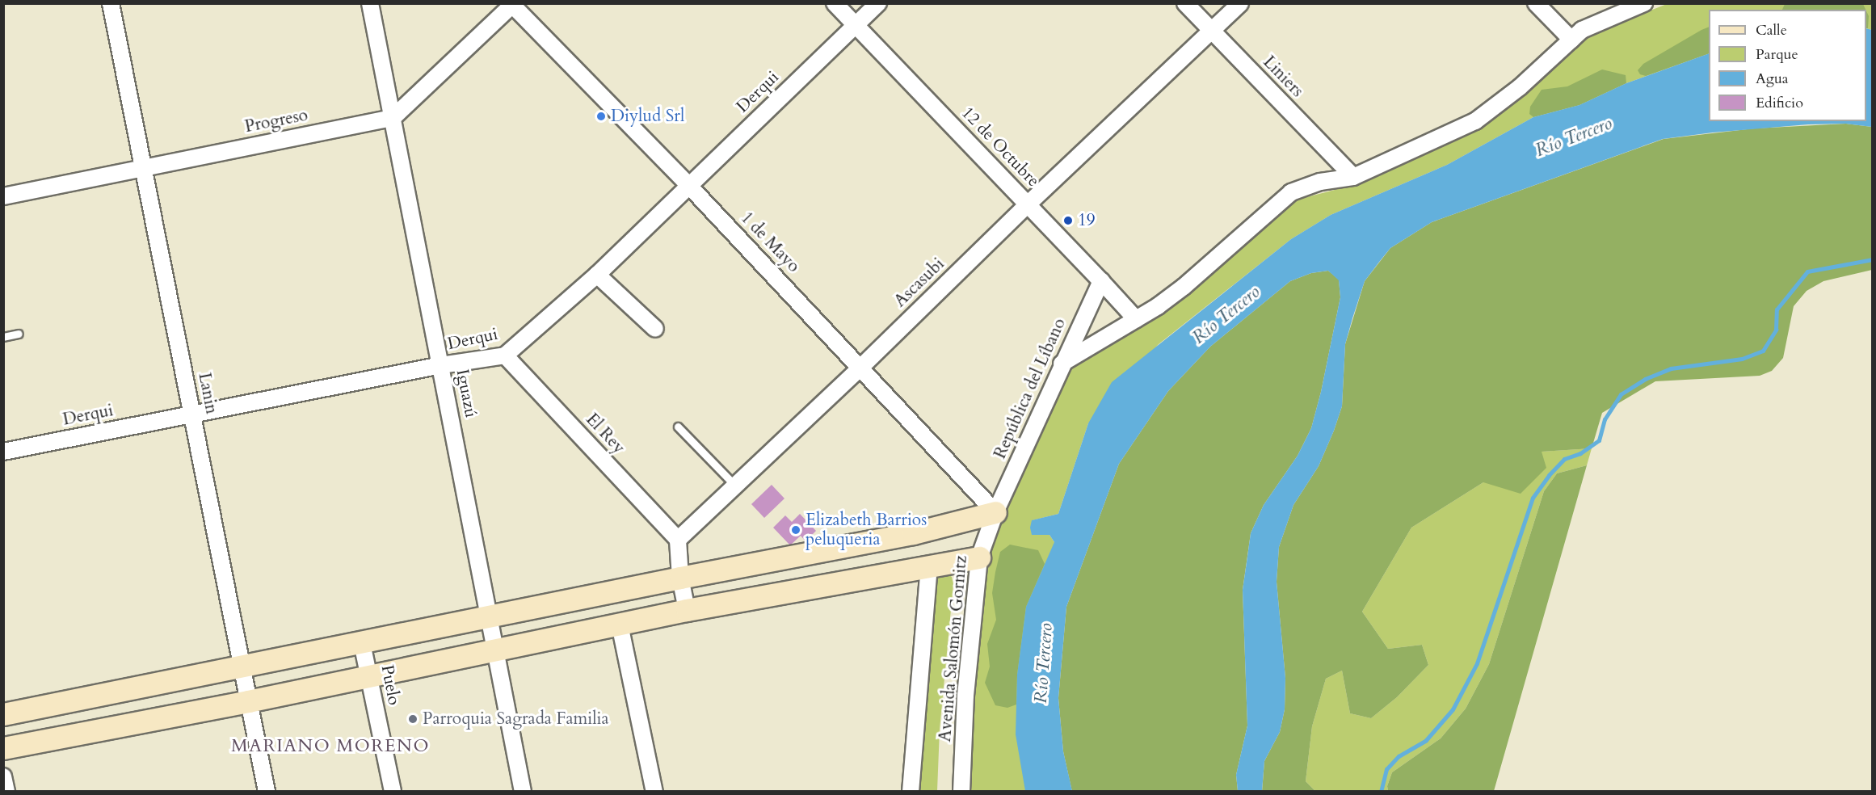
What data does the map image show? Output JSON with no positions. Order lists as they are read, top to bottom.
{
  "streets": {
    "street": [
      "Liniers",
      "Derqui",
      "Progreso",
      "12 de Octubre",
      "1 de Mayo",
      "Ascasubi",
      "República del Líbano",
      "Lanin",
      "Iguazú",
      "El Rey",
      "Avenida Salomón Gornitz",
      "Puelo"
    ]
  },
  "crossings": [
    ["Liniers", "Ascasubi"],
    ["Derqui", "12 de Octubre"],
    ["Derqui", "1 de Mayo"],
    ["Derqui", "Lanin"],
    ["Derqui", "Iguazú"],
    ["Derqui", "El Rey"],
    ["Progreso", "Lanin"],
    ["Progreso", "Iguazú"],
    ["12 de Octubre", "Ascasubi"],
    ["12 de Octubre", "República del Líbano"],
    ["1 de Mayo", "Ascasubi"],
    ["1 de Mayo", "República del Líbano"],
    ["1 de Mayo", "Avenida Salomón Gornitz"],
    ["Ascasubi", "El Rey"],
    ["República del Líbano", "Avenida Salomón Gornitz"]
  ],
  "districts": ["MARIANO MORENO"],
  "water": ["Río Tercero"],
  "places": [
    "Diylud Srl",
    "19",
    "Elizabeth Barrios peluqueria",
    "Parroquia Sagrada Familia"
  ],
  "legend": [
    "Calle",
    "Parque",
    "Agua",
    "Edificio"
  ]
}
